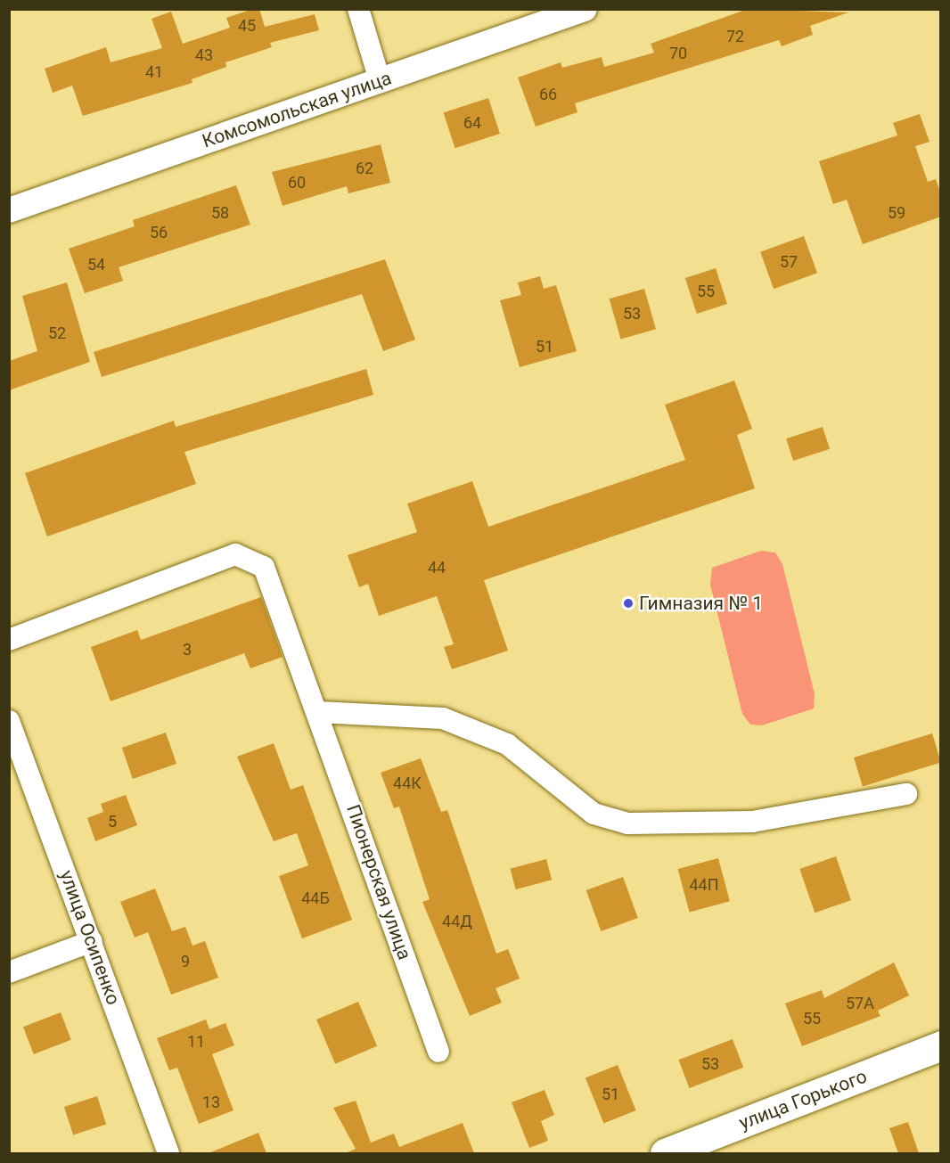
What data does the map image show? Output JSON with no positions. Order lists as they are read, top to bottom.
{
  "streets": {
    "main road": ["улица Горького"],
    "street": ["Комсомольская улица", "Пионерская улица", "улица Осипенко"]
  },
  "places": ["Гимназия № 1"],
  "house_numbers": [
    "45",
    "72",
    "70",
    "43",
    "41",
    "66",
    "64",
    "62",
    "60",
    "58",
    "59",
    "56",
    "57",
    "54",
    "55",
    "53",
    "52",
    "51",
    "44",
    "3",
    "44К",
    "5",
    "44П",
    "44Б",
    "44Д",
    "9",
    "57А",
    "55",
    "11",
    "53",
    "51",
    "13"
  ]
}
